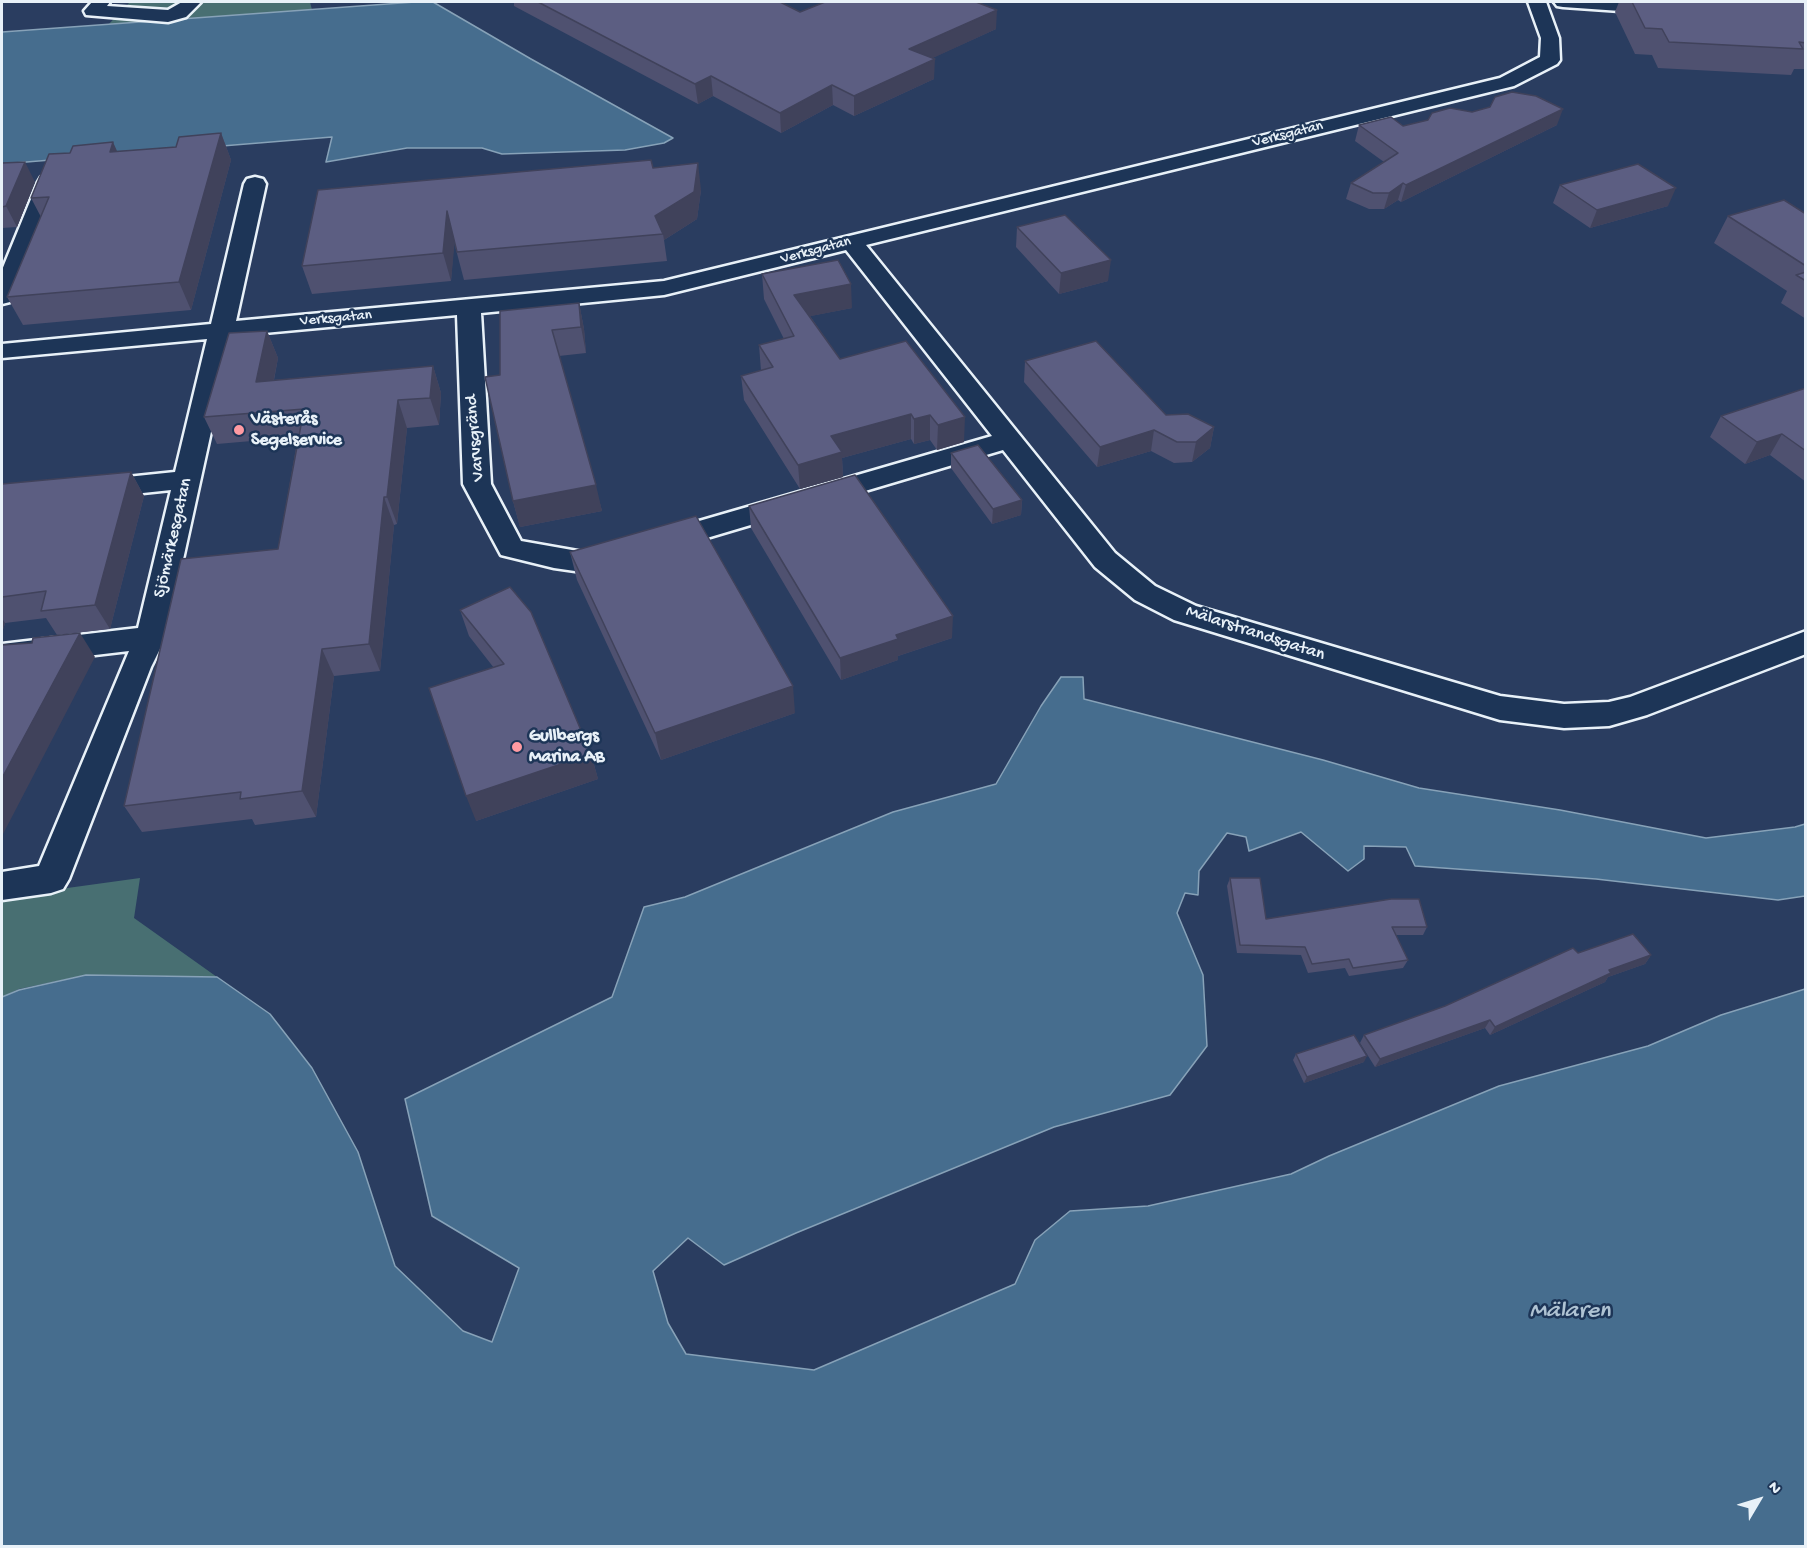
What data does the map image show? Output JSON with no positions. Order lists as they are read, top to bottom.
{
  "streets": {
    "street": [
      "Verksgatan",
      "Varvsgränd",
      "Sjömärkesgatan",
      "Mälarstrandsgatan"
    ]
  },
  "crossings": [
    ["Verksgatan", "Varvsgränd"],
    ["Verksgatan", "Sjömärkesgatan"],
    ["Verksgatan", "Mälarstrandsgatan"],
    ["Varvsgränd", "Mälarstrandsgatan"]
  ],
  "water": ["Mälaren"],
  "places": ["Västerås Segelservice", "Gullbergs Marina AB"],
  "north": "top right"
}
